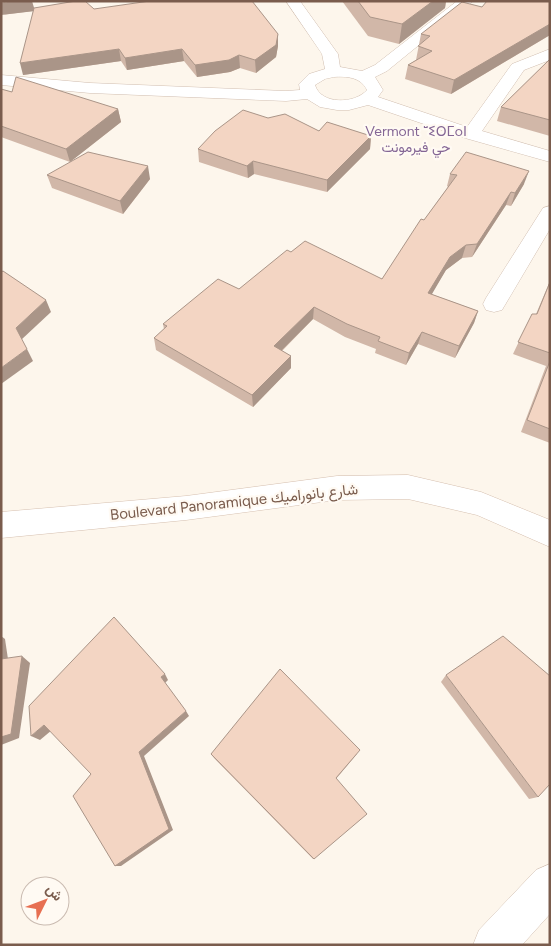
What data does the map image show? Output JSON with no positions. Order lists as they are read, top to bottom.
{
  "streets": {
    "street": ["Boulevard Panoramique شارع بانوراميك"]
  },
  "districts": ["Vermont ⵯⵉⵔⵎoⵏ حي فيرمونت"],
  "north": "top right"
}
